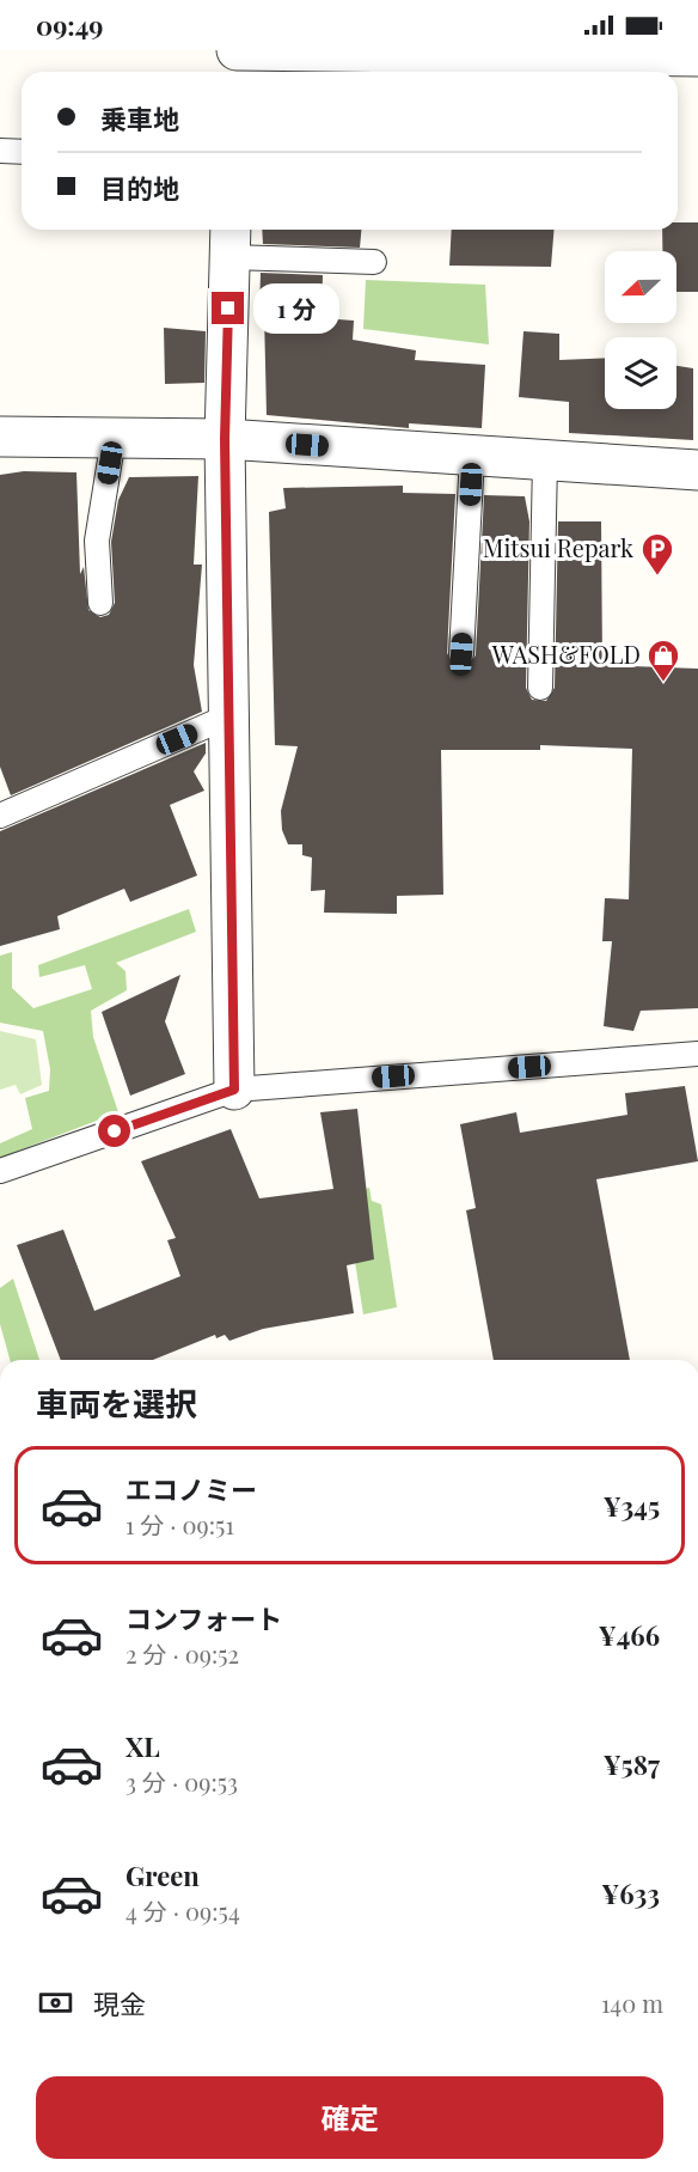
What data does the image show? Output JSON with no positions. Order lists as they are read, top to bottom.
{
  "places": {
    "parking": ["Mitsui Repark"],
    "shop": ["WASH&FOLD"]
  },
  "north": "left",
  "page": {
    "status": "09:49",
    "banner": ["乗車地", "目的地"],
    "bubble": "1 分",
    "heading": "車両を選択",
    "list": [
      {
        "name": "エコノミー",
        "note": "1 分 · 09:51",
        "value": "¥345"
      },
      {
        "name": "コンフォート",
        "note": "2 分 · 09:52",
        "value": "¥466"
      },
      {
        "name": "XL",
        "note": "3 分 · 09:53",
        "value": "¥587"
      },
      {
        "name": "Green",
        "note": "4 分 · 09:54",
        "value": "¥633"
      }
    ],
    "pay": ["現金", "140 m"],
    "buttons": "確定"
  }
}
